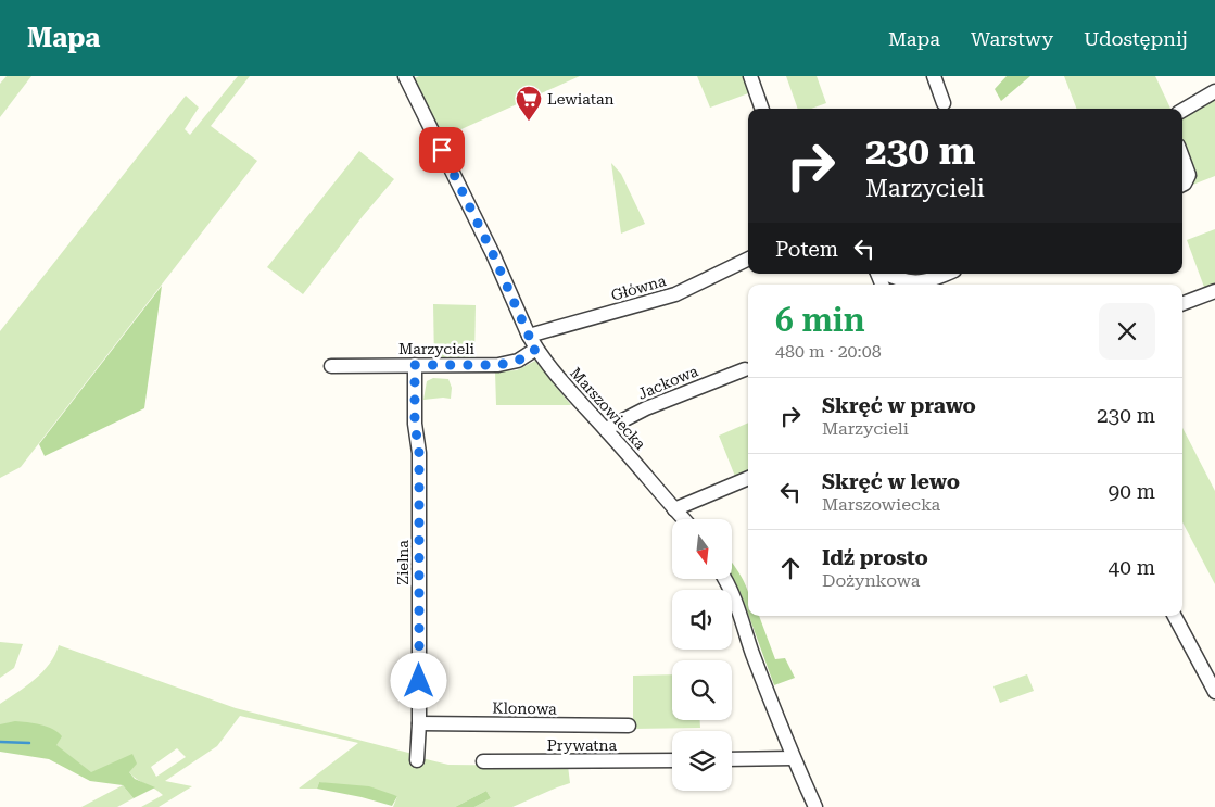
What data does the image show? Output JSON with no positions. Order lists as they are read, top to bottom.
{
  "streets": {
    "street": [
      "Główna",
      "Marzycieli",
      "Jackowa",
      "Marszowiecka",
      "Zielna",
      "Klonowa",
      "Prywatna"
    ]
  },
  "crossings": [
    ["Główna", "Marszowiecka"],
    ["Marzycieli", "Marszowiecka"],
    ["Marzycieli", "Zielna"],
    ["Jackowa", "Marszowiecka"],
    ["Zielna", "Klonowa"]
  ],
  "places": {
    "supermarket": ["Lewiatan"]
  },
  "north": "bottom",
  "page": {
    "header": "Mapa",
    "nav": ["Mapa", "Warstwy", "Udostępnij"],
    "turn": ["230 m", "Marzycieli"],
    "then": "Potem",
    "heading": ["6 min", "480 m · 20:08"],
    "list": [
      {
        "name": "Skręć w prawo",
        "note": "Marzycieli",
        "value": "230 m"
      },
      {
        "name": "Skręć w lewo",
        "note": "Marszowiecka",
        "value": "90 m"
      },
      {
        "name": "Idź prosto",
        "note": "Dożynkowa",
        "value": "40 m"
      }
    ]
  }
}
